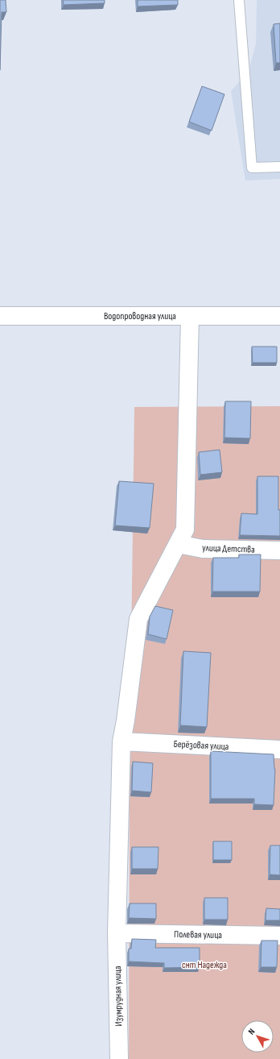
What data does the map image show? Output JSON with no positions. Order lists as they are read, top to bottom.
{
  "streets": {
    "street": [
      "Водопроводная улица",
      "улица Детства",
      "Берёзовая улица",
      "Полевая улица",
      "Изумрудная улица"
    ]
  },
  "crossings": [
    ["Водопроводная улица", "Изумрудная улица"],
    ["улица Детства", "Изумрудная улица"],
    ["Берёзовая улица", "Изумрудная улица"],
    ["Полевая улица", "Изумрудная улица"]
  ],
  "parks": ["снт Надежда"],
  "north": "top left"
}
